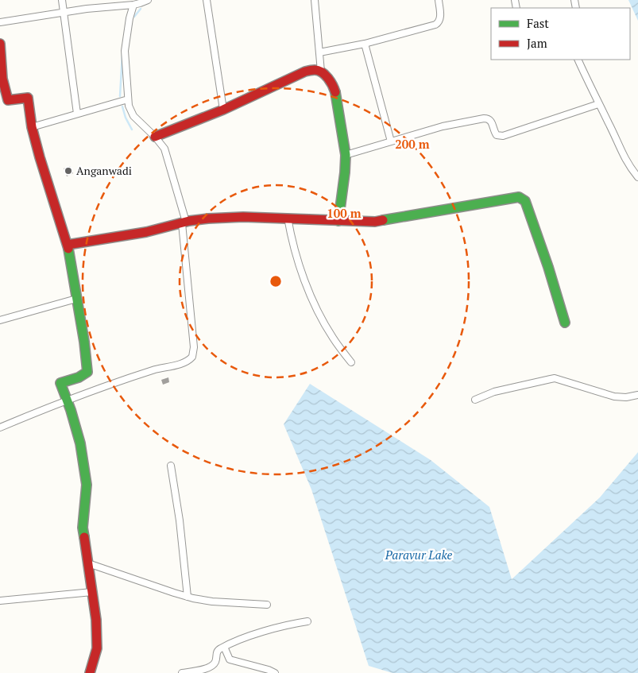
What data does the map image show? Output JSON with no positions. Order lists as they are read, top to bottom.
{
  "water": ["Paravur Lake"],
  "places": ["Anganwadi"],
  "legend": ["Fast", "Jam"],
  "rings": ["200 m", "100 m"]
}
